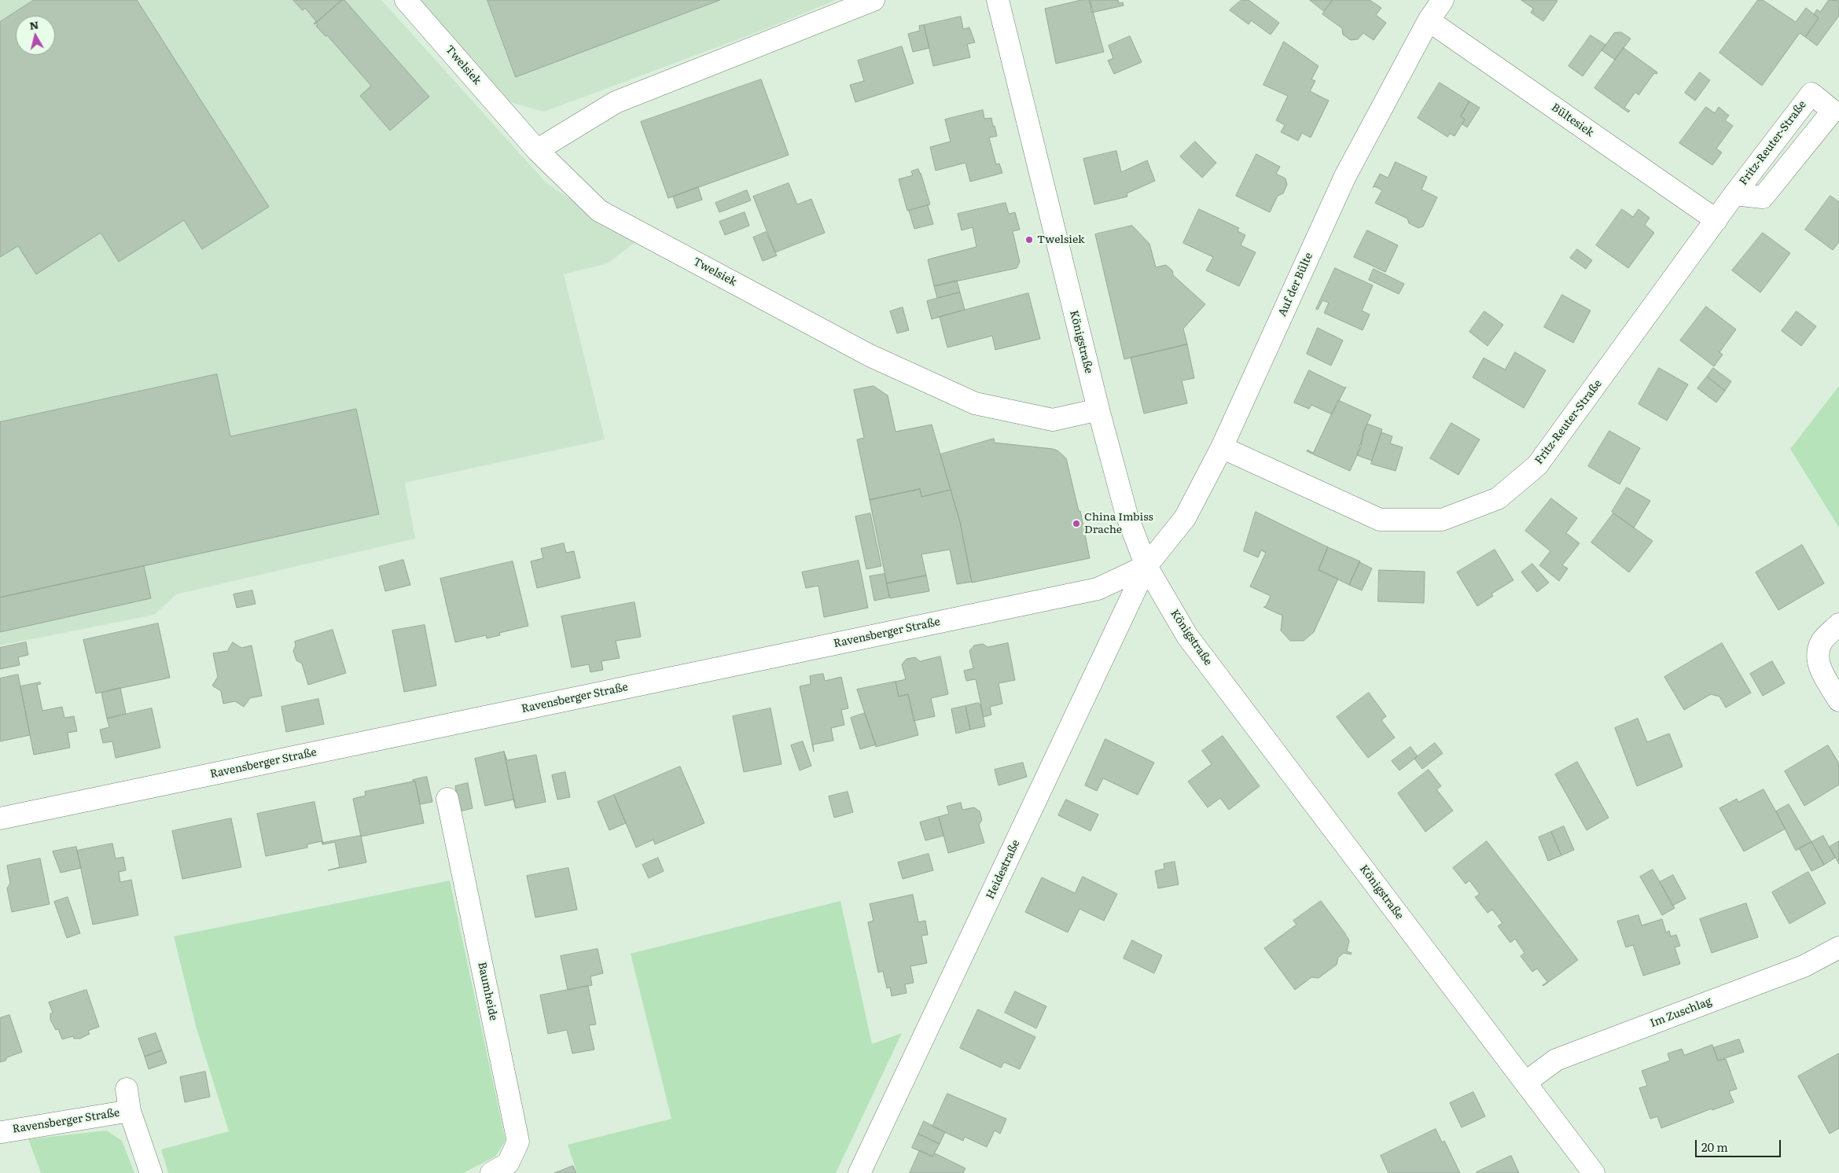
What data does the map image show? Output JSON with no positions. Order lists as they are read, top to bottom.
{
  "streets": {
    "street": [
      "Twelsiek",
      "Bültesiek",
      "Fritz-Reuter-Straße",
      "Auf der Bülte",
      "Königstraße",
      "Ravensberger Straße",
      "Heidestraße",
      "Baumheide",
      "Im Zuschlag"
    ]
  },
  "crossings": [
    ["Twelsiek", "Königstraße"],
    ["Bültesiek", "Fritz-Reuter-Straße"],
    ["Bültesiek", "Auf der Bülte"],
    ["Fritz-Reuter-Straße", "Auf der Bülte"],
    ["Auf der Bülte", "Königstraße"],
    ["Auf der Bülte", "Ravensberger Straße"],
    ["Auf der Bülte", "Heidestraße"],
    ["Königstraße", "Ravensberger Straße"],
    ["Königstraße", "Heidestraße"],
    ["Königstraße", "Im Zuschlag"],
    ["Ravensberger Straße", "Heidestraße"]
  ],
  "places": ["Twelsiek", "China Imbiss Drache"],
  "scale_bar": "20 m",
  "north": "top"
}
